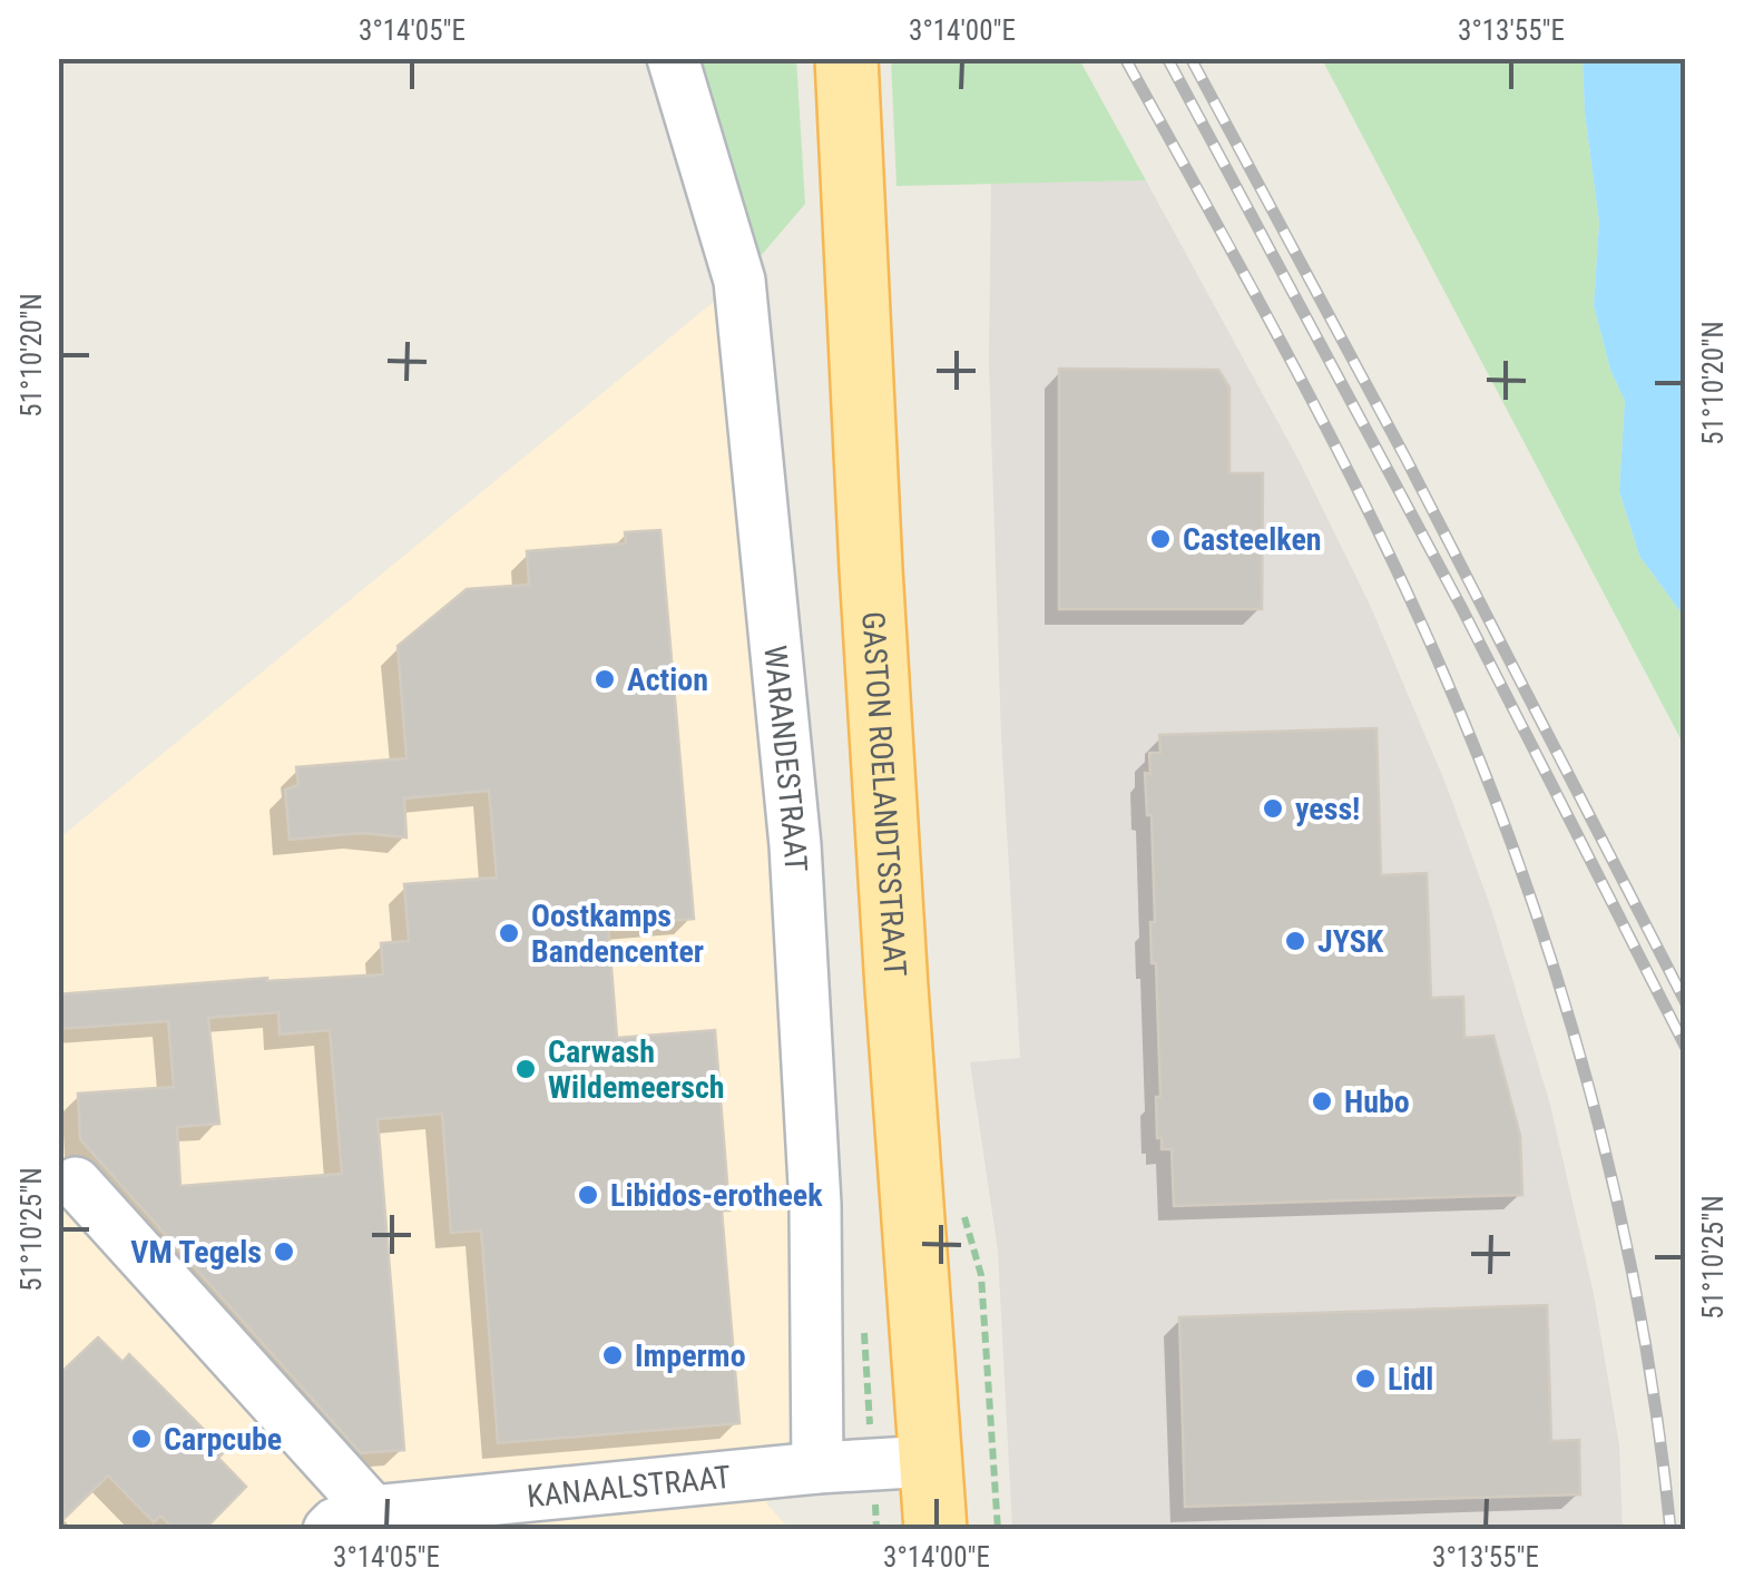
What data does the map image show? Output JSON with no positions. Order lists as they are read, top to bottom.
{
  "streets": {
    "main road": ["GASTON ROELANDTSSTRAAT"],
    "street": ["WARANDESTRAAT", "KANAALSTRAAT"]
  },
  "crossings": [
    ["WARANDESTRAAT", "KANAALSTRAAT"],
    ["GASTON ROELANDTSSTRAAT", "KANAALSTRAAT"]
  ],
  "places": [
    "Casteelken",
    "Action",
    "yess!",
    "Oostkamps Bandencenter",
    "JYSK",
    "Carwash Wildemeersch",
    "Hubo",
    "Libidos-erotheek",
    "VM Tegels",
    "Impermo",
    "Lidl",
    "Carpcube"
  ],
  "coordinates": [
    "3°14'05\"E",
    "3°14'00\"E",
    "3°13'55\"E",
    "51°10'20\"N",
    "51°10'25\"N"
  ]
}
